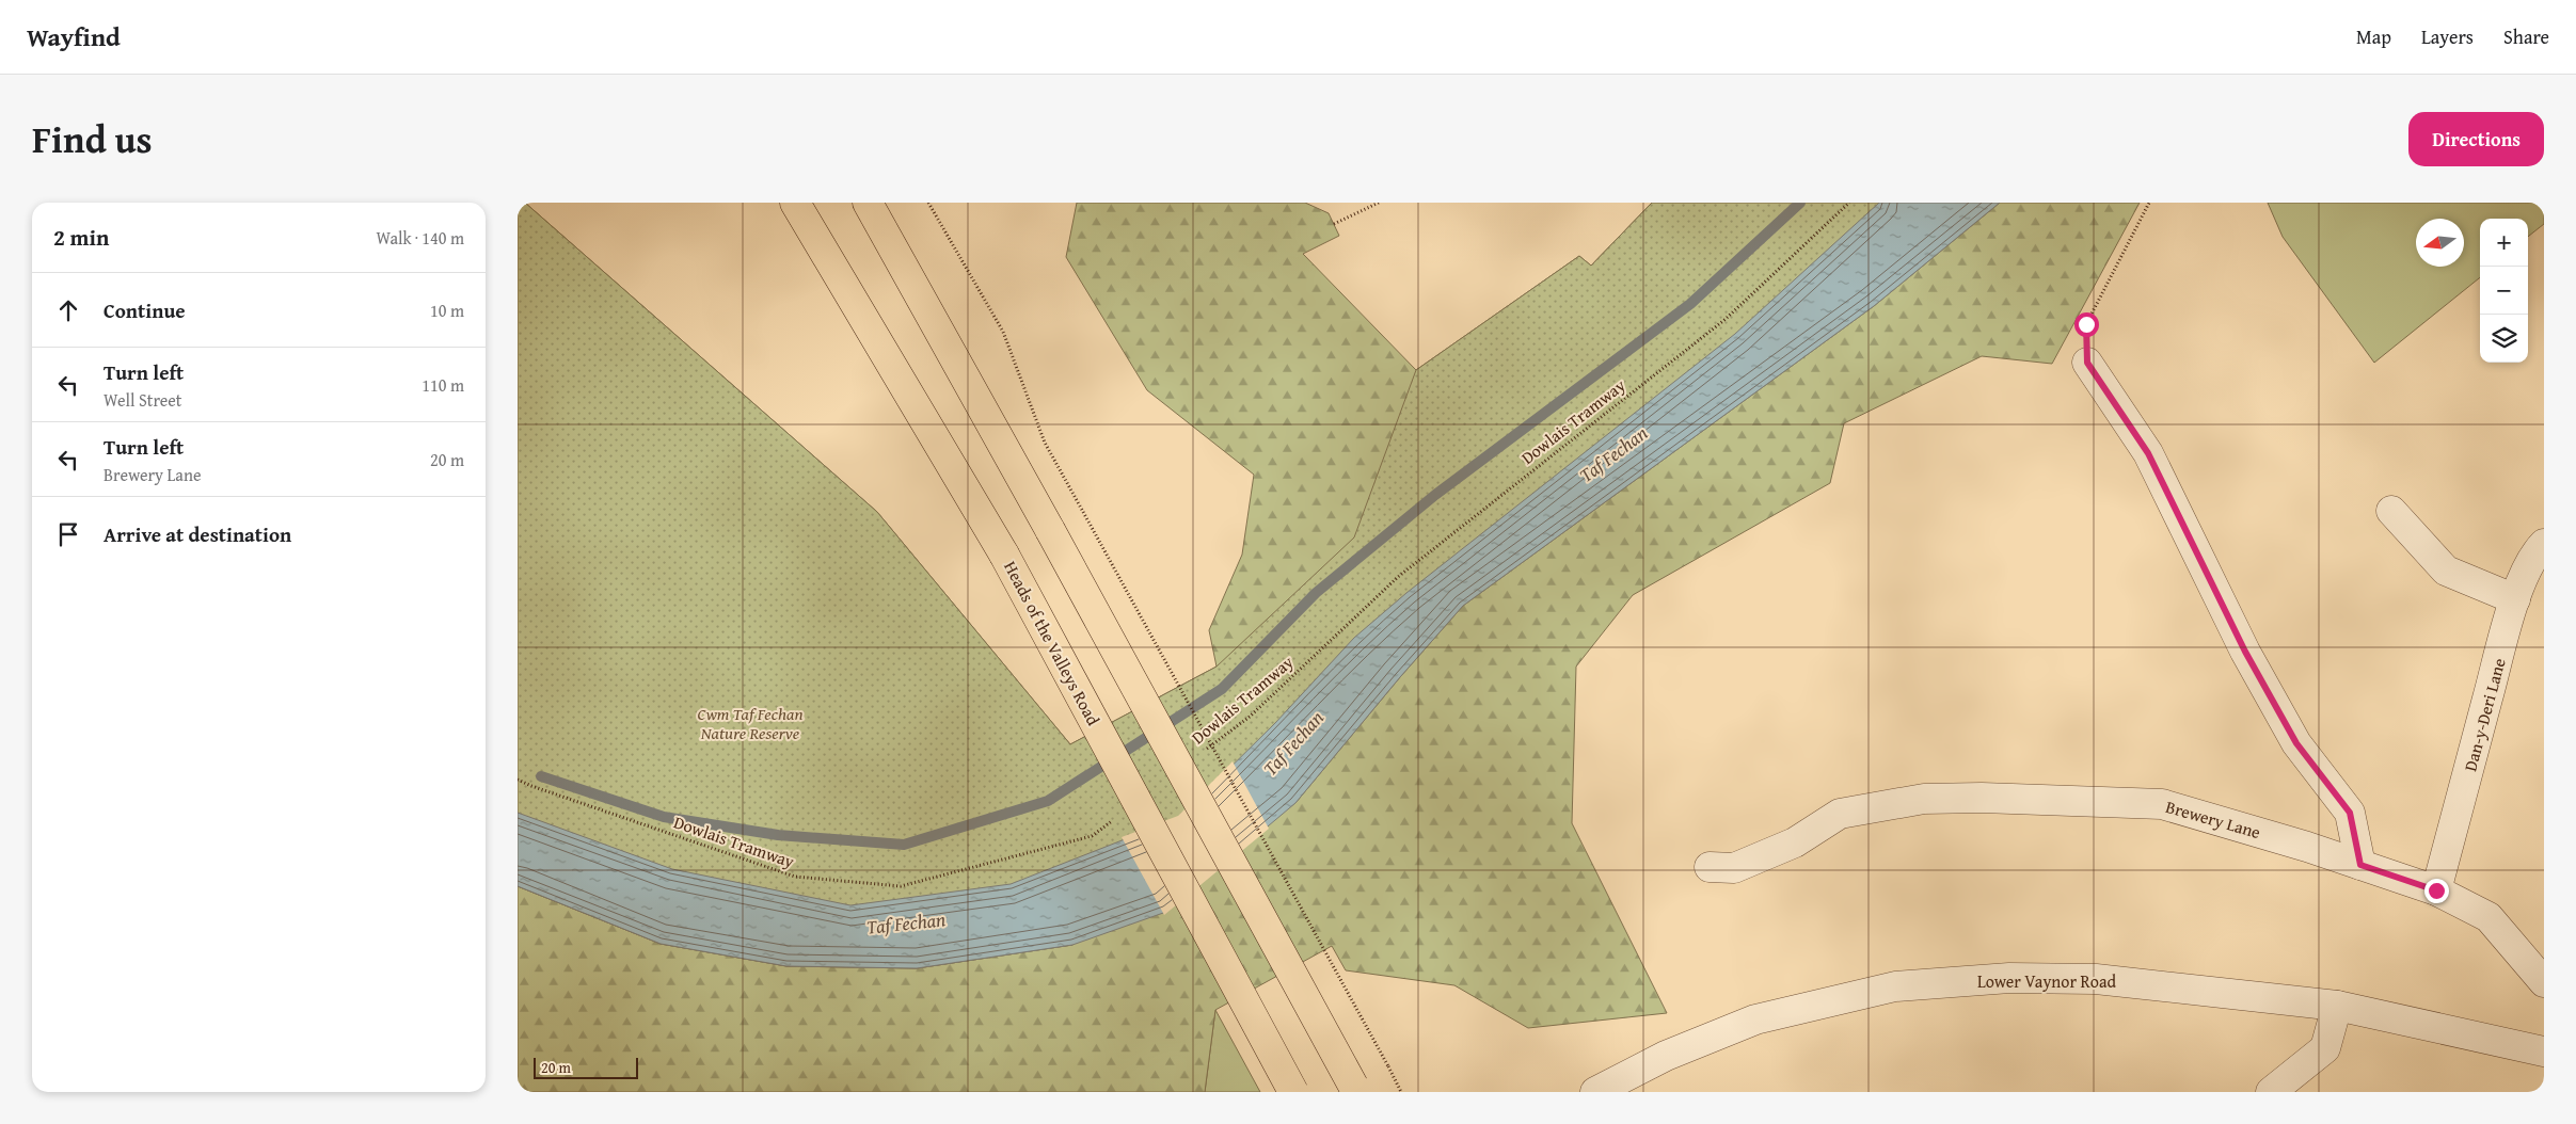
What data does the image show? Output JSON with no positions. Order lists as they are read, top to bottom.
{
  "streets": {
    "highway": ["Heads of the Valleys Road"],
    "street": ["Dan-y-Deri Lane", "Brewery Lane", "Lower Vaynor Road"],
    "path": ["Dowlais Tramway"]
  },
  "crossings": [
    ["Dan-y-Deri Lane", "Brewery Lane"]
  ],
  "water": ["Taf Fechan"],
  "parks": ["Cwm Taf Fechan Nature Reserve"],
  "scale_bar": "20 m",
  "north": "left",
  "page": {
    "header": "Wayfind",
    "nav": ["Map", "Layers", "Share"],
    "title": "Find us",
    "buttons": "Directions",
    "heading": ["2 min", "Walk · 140 m"],
    "map_buttons": ["+", "−"],
    "list": [
      ["Continue", "10 m"],
      ["Turn left", "Well Street", "110 m"],
      ["Turn left", "Brewery Lane", "20 m"],
      "Arrive at destination"
    ],
    "scale": "20 m"
  }
}
